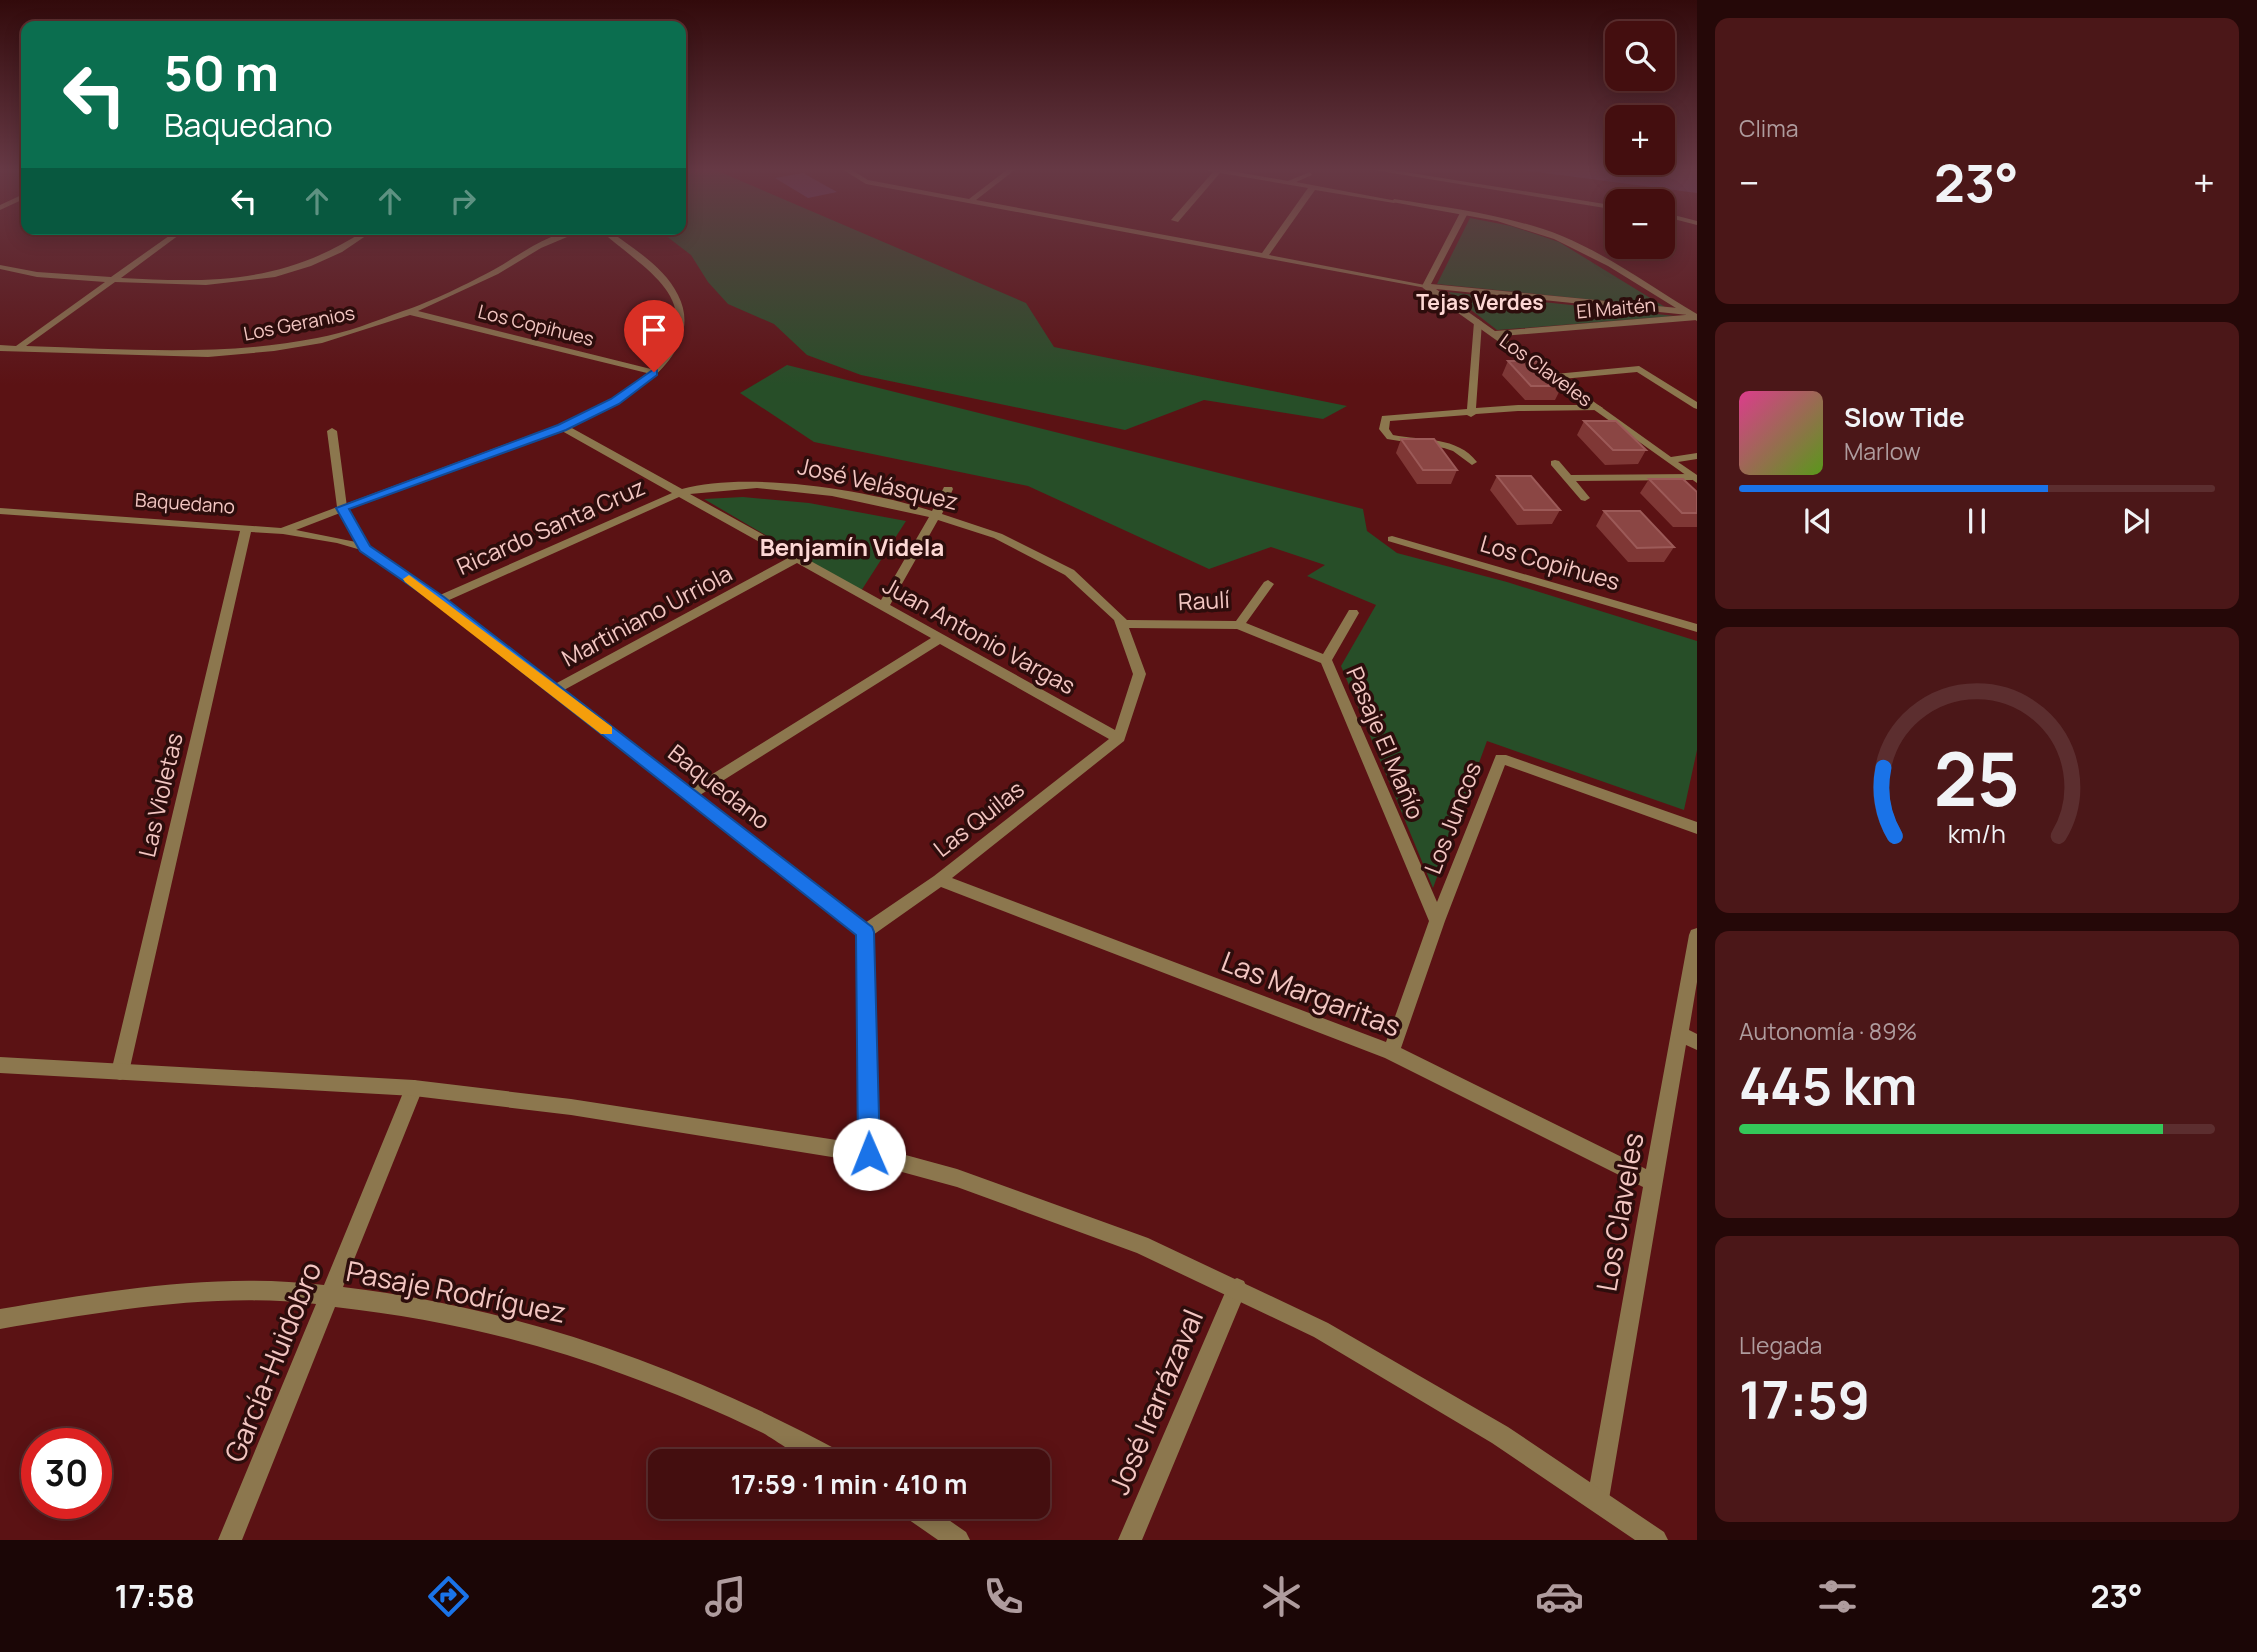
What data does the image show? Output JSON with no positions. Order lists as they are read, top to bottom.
{
  "streets": {
    "street": [
      "El Maitén",
      "Los Geranios",
      "Los Copihues",
      "Los Claveles",
      "José Velásquez",
      "Baquedano",
      "Ricardo Santa Cruz",
      "Raulí",
      "Martiniano Urriola",
      "Juan Antonio Vargas",
      "Pasaje El Mañío",
      "Las Violetas",
      "Los Juncos",
      "Las Quilas",
      "Las Margaritas",
      "Pasaje Rodríguez",
      "García-Huidobro",
      "José Irarrázaval"
    ]
  },
  "crossings": [
    ["El Maitén", "Los Claveles"],
    ["Los Geranios", "Los Copihues"],
    ["Los Claveles", "Las Margaritas"],
    ["José Velásquez", "Ricardo Santa Cruz"],
    ["José Velásquez", "Raulí"],
    ["José Velásquez", "Juan Antonio Vargas"],
    ["José Velásquez", "Las Quilas"],
    ["Baquedano", "Ricardo Santa Cruz"],
    ["Baquedano", "Martiniano Urriola"],
    ["Baquedano", "Las Violetas"],
    ["Baquedano", "Las Quilas"],
    ["Ricardo Santa Cruz", "Juan Antonio Vargas"],
    ["Raulí", "Pasaje El Mañío"],
    ["Martiniano Urriola", "Juan Antonio Vargas"],
    ["Juan Antonio Vargas", "Las Quilas"],
    ["Pasaje El Mañío", "Los Juncos"],
    ["Los Juncos", "Las Margaritas"],
    ["Las Quilas", "Las Margaritas"],
    ["Pasaje Rodríguez", "García-Huidobro"]
  ],
  "districts": ["Tejas Verdes", "Benjamín Videla"],
  "page": {
    "tile": [
      "Clima",
      ["Autonomía · 89%", "445 km"],
      ["Llegada", "17:59"]
    ],
    "map_buttons": ["+", "−"],
    "turn": ["50 m", "Baquedano"],
    "heat": ["−", "23°", "+"],
    "song": ["Slow Tide", "Marlow"],
    "limit": "30",
    "trip": "17:59 · 1 min · 410 m",
    "tabs": ["17:58", "23°"],
    "gauge": ["25", "km/h"]
  }
}
